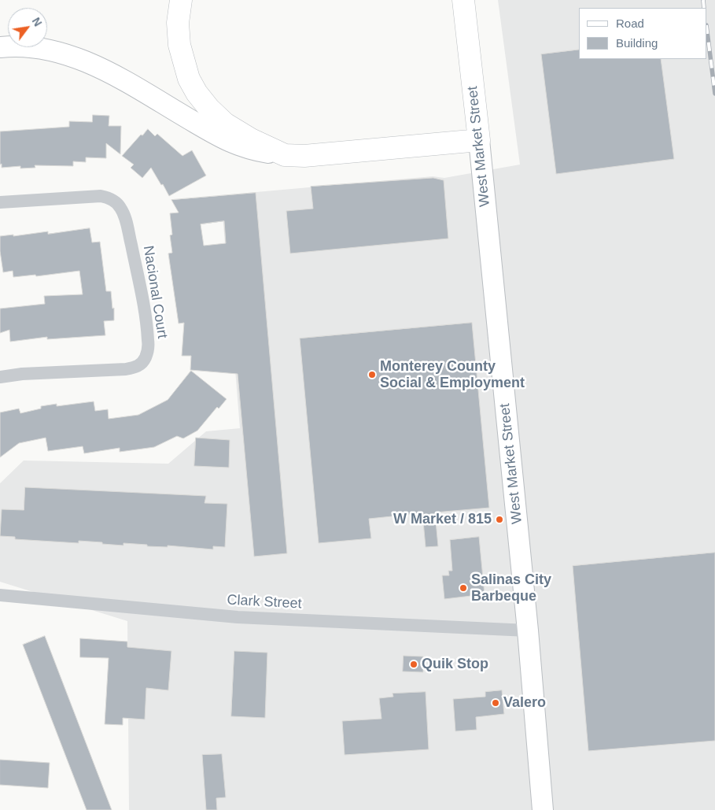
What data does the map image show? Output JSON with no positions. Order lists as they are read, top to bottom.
{
  "streets": {
    "highway": ["West Market Street"],
    "street": ["Nacional Court", "Clark Street"]
  },
  "crossings": [
    ["West Market Street", "Clark Street"]
  ],
  "places": [
    "Monterey County Social & Employment",
    "W Market / 815",
    "Salinas City Barbeque",
    "Quik Stop",
    "Valero"
  ],
  "legend": ["Road", "Building"],
  "north": "top right"
}
